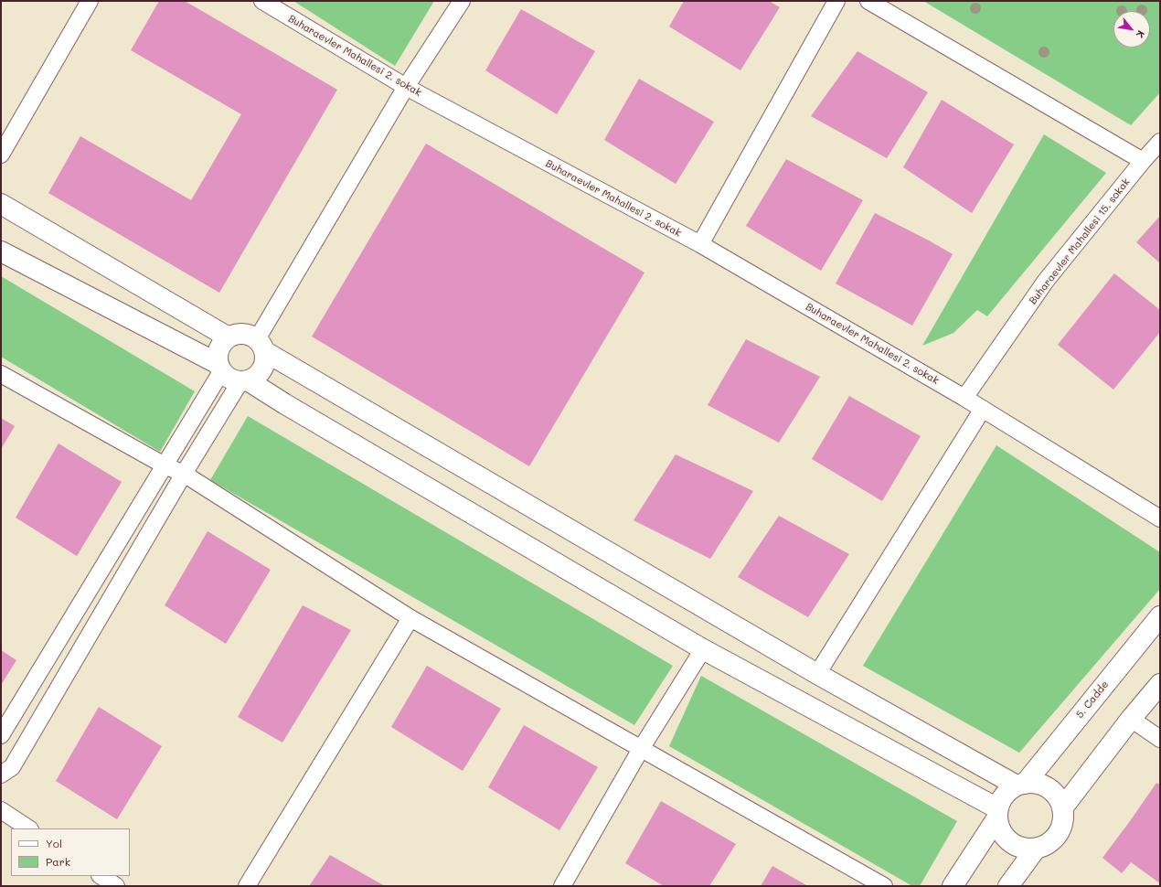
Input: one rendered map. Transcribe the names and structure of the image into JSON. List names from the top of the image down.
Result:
{
  "streets": {
    "street": ["Buharaevler Mahallesi 2. sokak", "Buharaevler Mahallesi 15. sokak", "5. Cadde"]
  },
  "crossings": [
    ["Buharaevler Mahallesi 2. sokak", "Buharaevler Mahallesi 15. sokak"]
  ],
  "legend": ["Yol", "Park"],
  "north": "bottom right"
}
